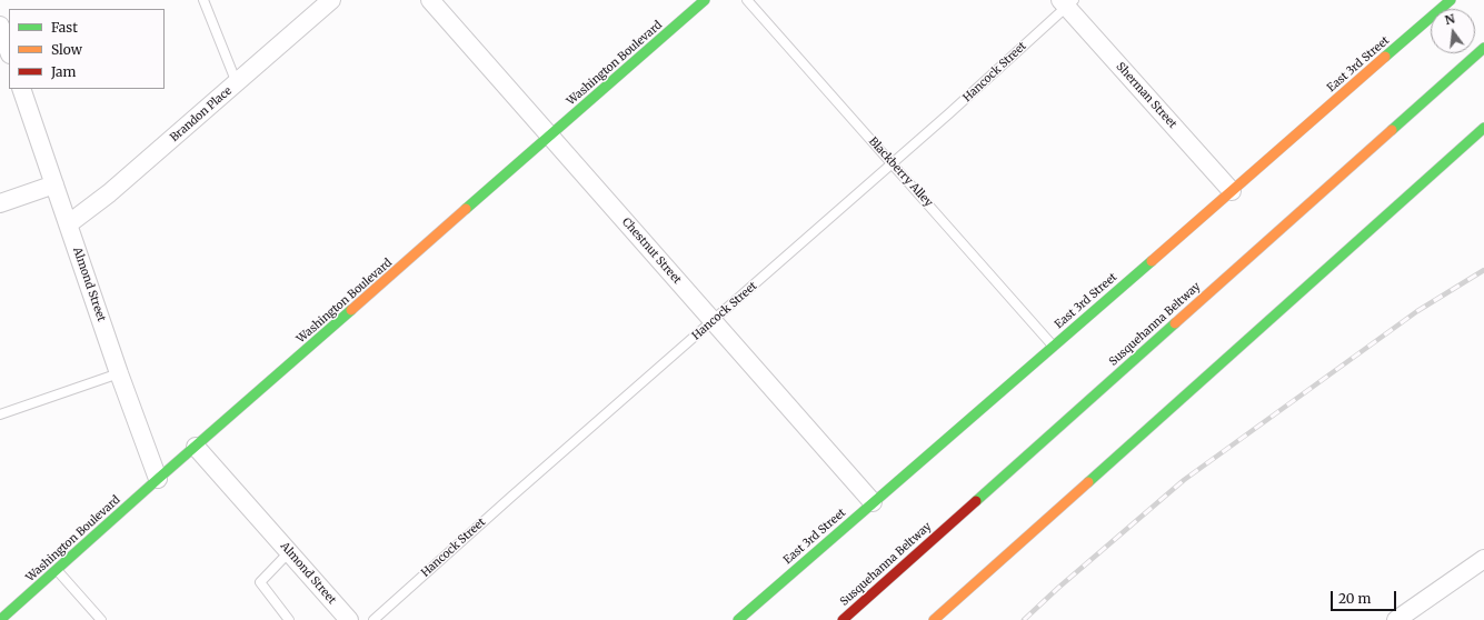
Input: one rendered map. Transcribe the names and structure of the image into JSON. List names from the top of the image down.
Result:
{
  "streets": {
    "main road": ["Washington Boulevard", "East 3rd Street", "Susquehanna Beltway"],
    "street": [
      "Sherman Street",
      "Brandon Place",
      "Chestnut Street",
      "Almond Street"
    ],
    "lane": ["Hancock Street", "Blackberry Alley"]
  },
  "crossings": [
    ["Washington Boulevard", "Chestnut Street"],
    ["Washington Boulevard", "Almond Street"],
    ["East 3rd Street", "Sherman Street"],
    ["East 3rd Street", "Blackberry Alley"],
    ["East 3rd Street", "Chestnut Street"],
    ["Hancock Street", "Sherman Street"],
    ["Hancock Street", "Blackberry Alley"],
    ["Hancock Street", "Chestnut Street"],
    ["Brandon Place", "Almond Street"]
  ],
  "legend": ["Fast", "Slow", "Jam"],
  "scale_bar": "20 m",
  "north": "top"
}
